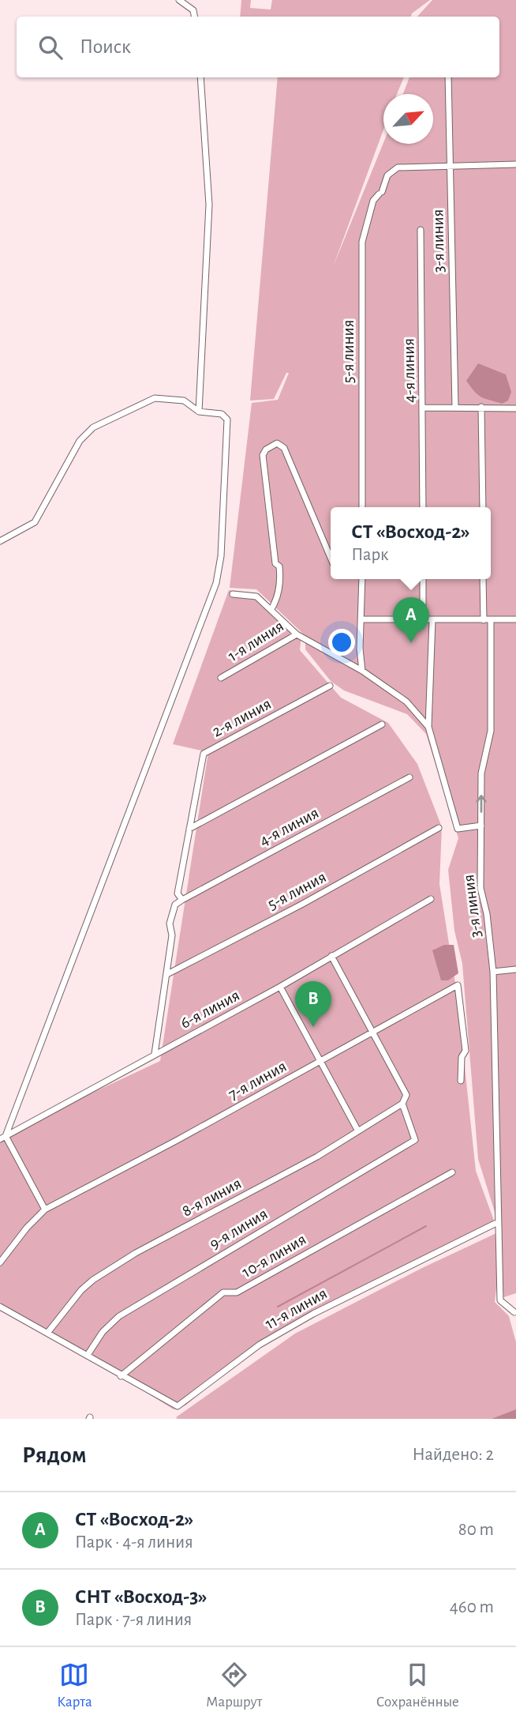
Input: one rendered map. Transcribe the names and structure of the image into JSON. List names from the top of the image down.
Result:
{
  "streets": {
    "street": [
      "3-я линия",
      "5-я линия",
      "4-я линия",
      "1-я линия",
      "2-я линия",
      "6-я линия",
      "7-я линия",
      "8-я линия",
      "9-я линия",
      "10-я линия",
      "11-я линия"
    ]
  },
  "crossings": [
    ["3-я линия", "5-я линия"],
    ["3-я линия", "11-я линия"],
    ["8-я линия", "9-я линия"],
    ["10-я линия", "11-я линия"]
  ],
  "north": "top right",
  "page": {
    "search": "Поиск",
    "popup": ["СТ «Восход-2»", "Парк"],
    "pins": ["A", "B"],
    "heading": ["Рядом", "Найдено: 2"],
    "list": [
      {
        "mark": "A",
        "name": "СТ «Восход-2»",
        "note": "Парк · 4-я линия",
        "value": "80 m"
      },
      {
        "mark": "B",
        "name": "СНТ «Восход-3»",
        "note": "Парк · 7-я линия",
        "value": "460 m"
      }
    ],
    "nav": ["Карта", "Маршрут", "Сохранённые"]
  }
}
